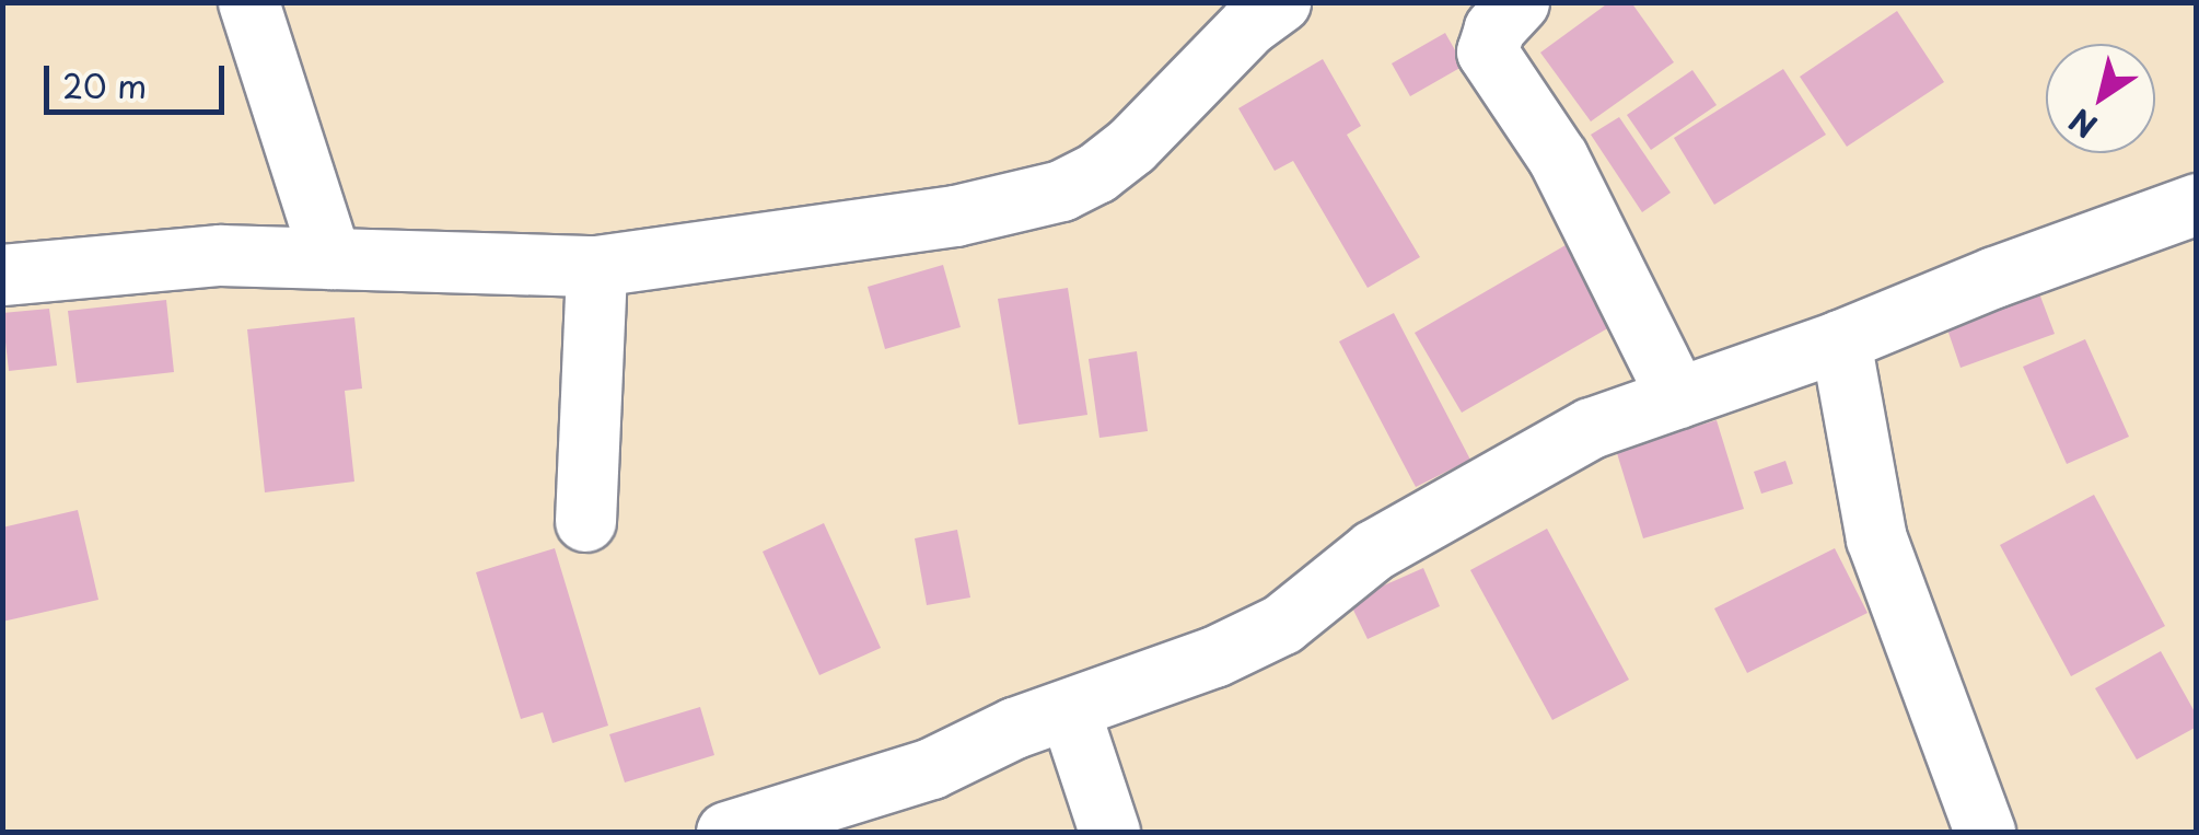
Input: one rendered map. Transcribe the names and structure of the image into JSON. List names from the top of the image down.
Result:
{
  "scale_bar": "20 m",
  "north": "bottom left"
}
